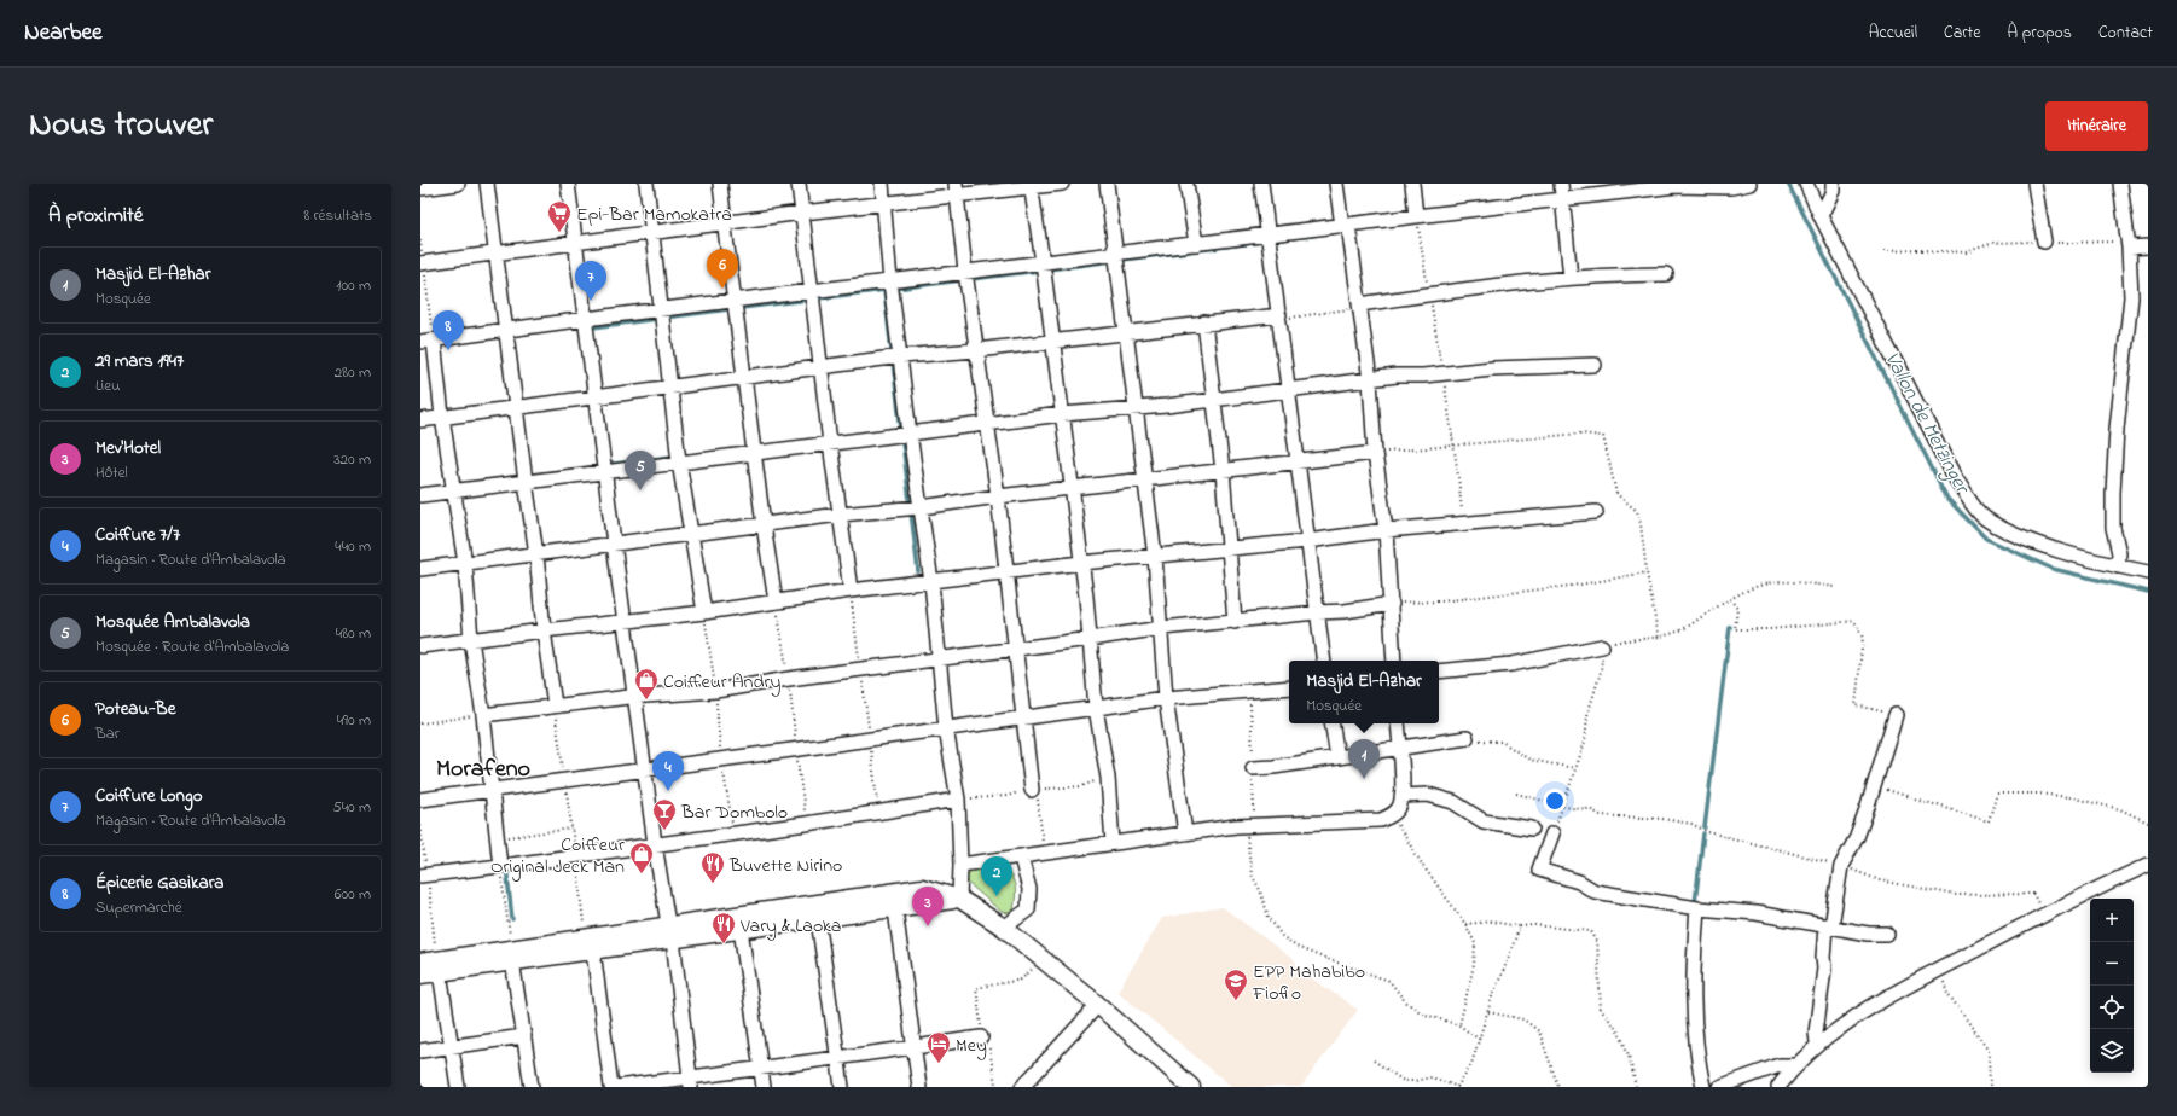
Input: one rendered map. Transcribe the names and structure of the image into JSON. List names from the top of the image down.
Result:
{
  "districts": ["Morafeno"],
  "water": ["Vallon de Metzinger"],
  "places": {
    "supermarket": ["Epi-Bar Mamokatra"],
    "shop": ["Coiffeur Andry", "Coiffeur Original Jeck Man"],
    "bar": ["Bar Dombolo"],
    "restaurant": ["Buvette Nirino", "Vary & Laoka"],
    "school or university": ["EPP Mahabibo Fiofio"],
    "hotel": ["Mey"]
  },
  "page": {
    "header": "Nearbee",
    "nav": [
      "Accueil",
      "Carte",
      "À propos",
      "Contact"
    ],
    "title": "Nous trouver",
    "buttons": "Itinéraire",
    "heading": ["À proximité", "8 résultats"],
    "list": [
      {
        "mark": "1",
        "name": "Masjid El-Azhar",
        "note": "Mosquée",
        "value": "100 m"
      },
      {
        "mark": "2",
        "name": "29 mars 1947",
        "note": "Lieu",
        "value": "280 m"
      },
      {
        "mark": "3",
        "name": "Mev'Hotel",
        "note": "Hôtel",
        "value": "320 m"
      },
      {
        "mark": "4",
        "name": "Coiffure 7/7",
        "note": "Magasin · Route d'Ambalavola",
        "value": "440 m"
      },
      {
        "mark": "5",
        "name": "Mosquée Ambalavola",
        "note": "Mosquée · Route d'Ambalavola",
        "value": "480 m"
      },
      {
        "mark": "6",
        "name": "Poteau-Be",
        "note": "Bar",
        "value": "490 m"
      },
      {
        "mark": "7",
        "name": "Coiffure Longo",
        "note": "Magasin · Route d'Ambalavola",
        "value": "540 m"
      },
      {
        "mark": "8",
        "name": "Épicerie Gasikara",
        "note": "Supermarché",
        "value": "600 m"
      }
    ],
    "pins": [
      "6",
      "7",
      "8",
      "5",
      "1",
      "4",
      "2",
      "3"
    ],
    "popup": ["Masjid El-Azhar", "Mosquée"],
    "map_buttons": ["+", "−"]
  }
}
